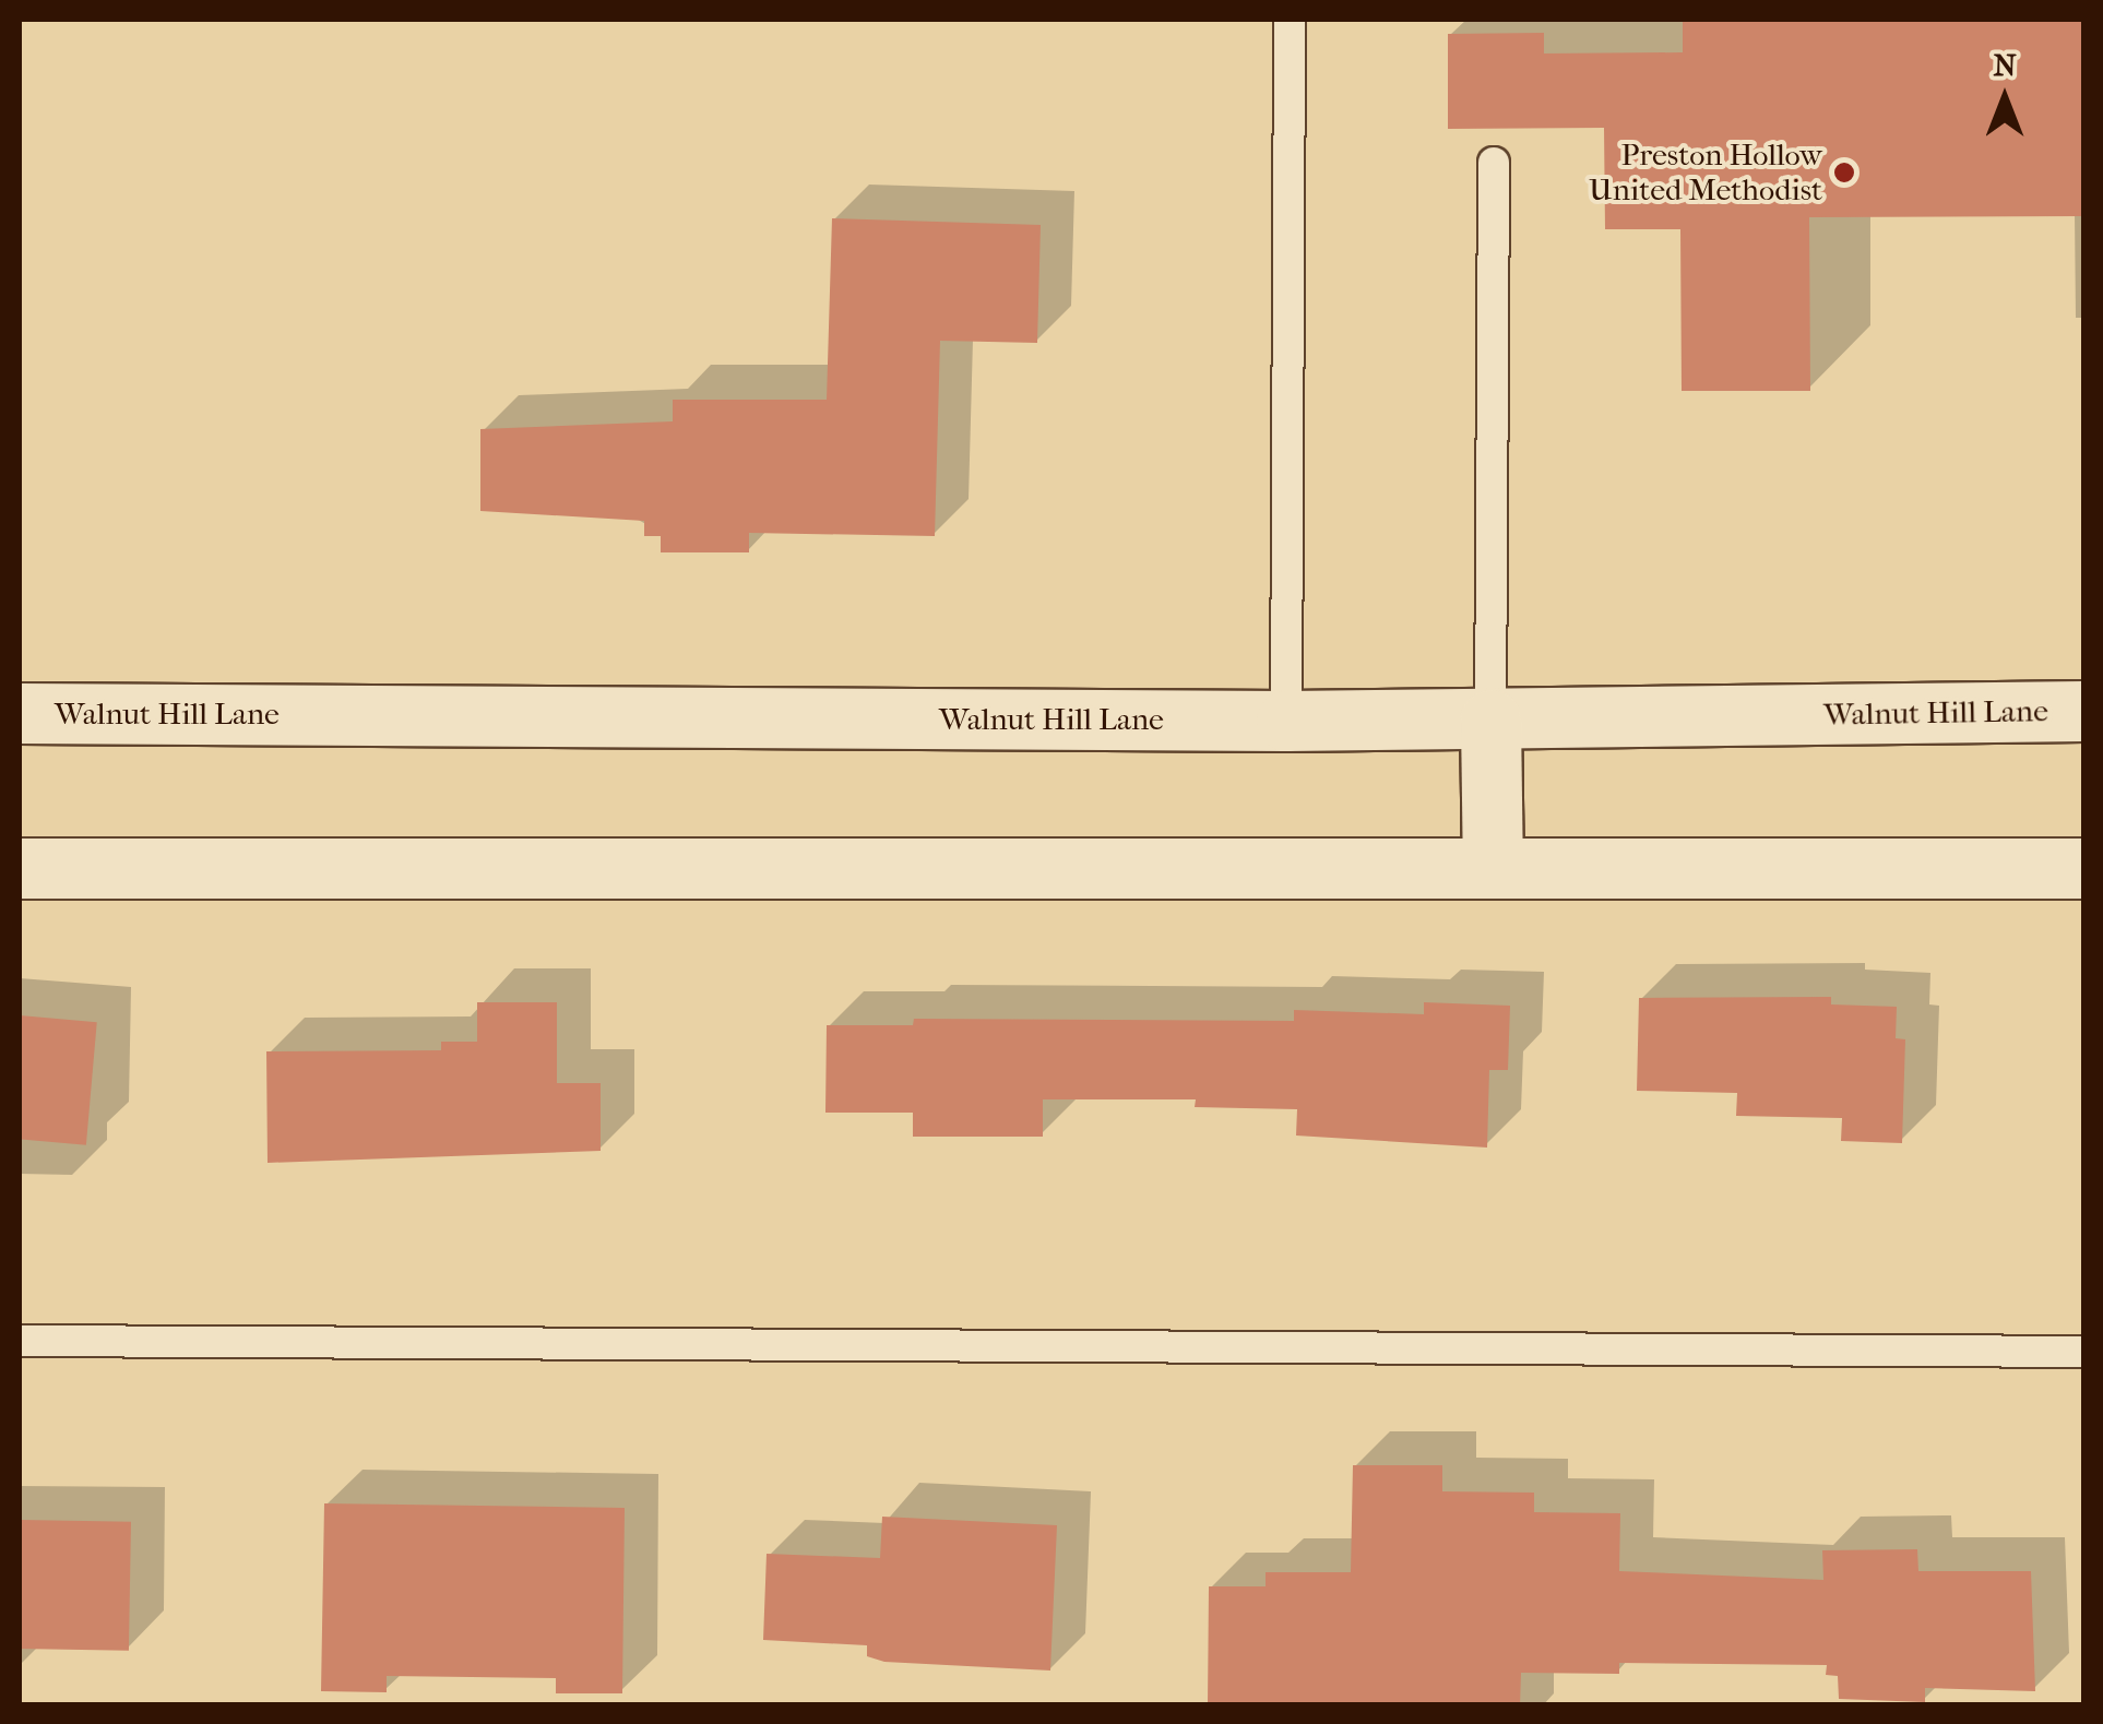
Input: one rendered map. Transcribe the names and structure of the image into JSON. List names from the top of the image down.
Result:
{
  "streets": {
    "main road": ["Walnut Hill Lane"]
  },
  "places": ["Preston Hollow United Methodist"],
  "north": "top"
}
